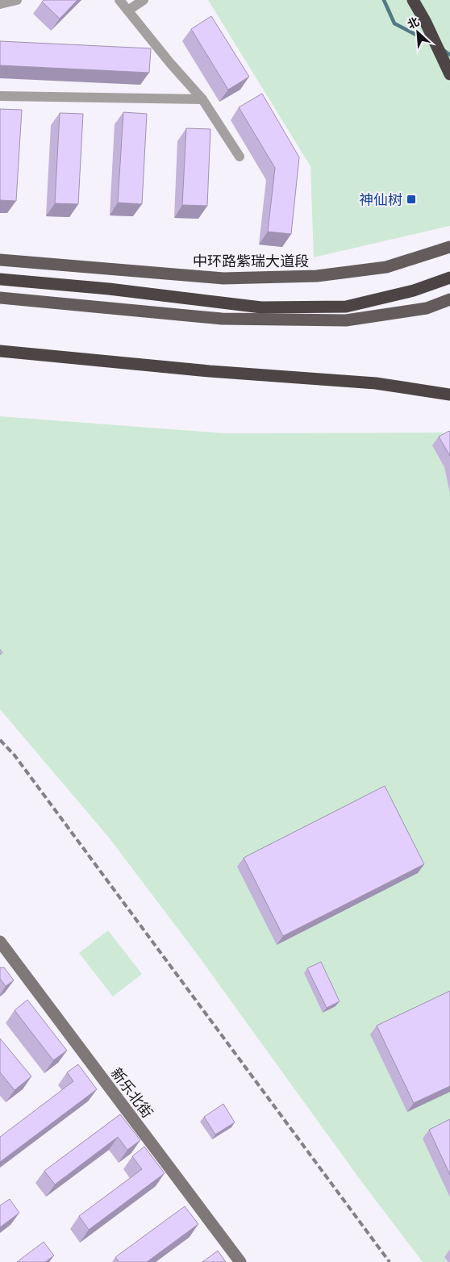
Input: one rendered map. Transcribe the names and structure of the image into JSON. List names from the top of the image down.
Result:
{
  "streets": {
    "main road": ["中环路紫瑞大道段"],
    "street": ["新乐北街"]
  },
  "places": {
    "transit": ["神仙树"]
  },
  "north": "top left"
}
